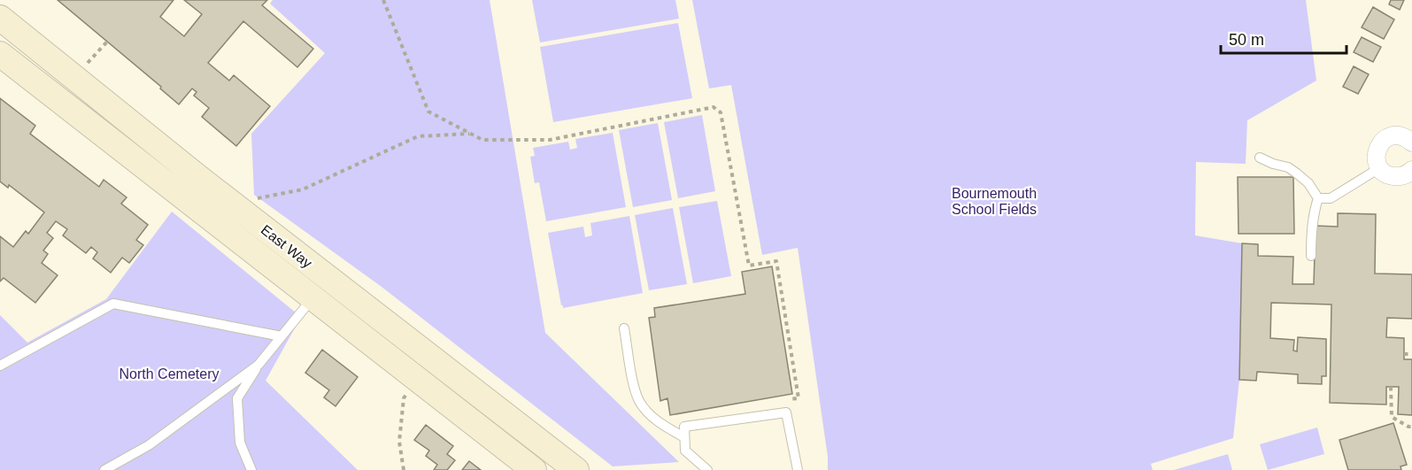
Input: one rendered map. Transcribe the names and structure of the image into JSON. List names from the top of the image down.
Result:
{
  "streets": {
    "street": ["East Way"]
  },
  "parks": ["Bournemouth School Fields", "North Cemetery"],
  "scale_bar": "50 m"
}
